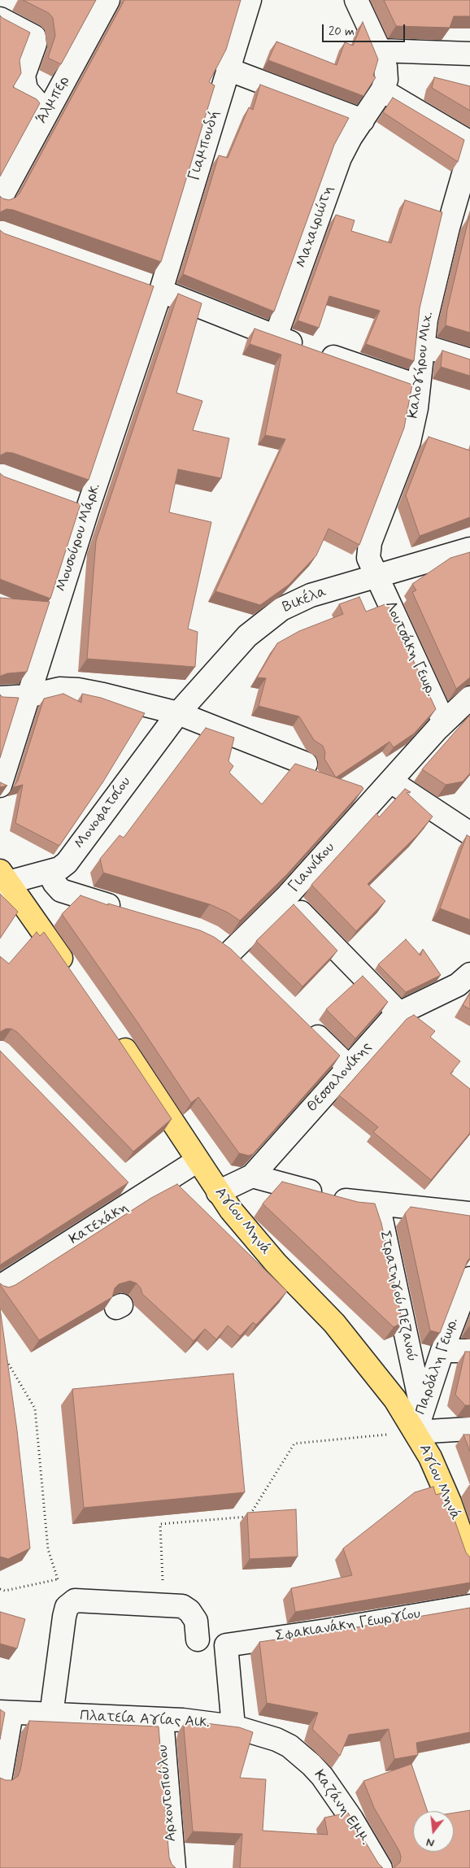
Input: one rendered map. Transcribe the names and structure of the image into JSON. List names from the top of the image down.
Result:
{
  "streets": {
    "main road": ["Αγίου Μηνά"],
    "street": [
      "Άλμπερ",
      "Γιαμπουδή",
      "Μαχαιριώτη",
      "Καλογήρου Μιχ.",
      "Μουσούρου Μάρκ.",
      "Βικέλα",
      "Λουτσάκη Γεωρ.",
      "Μονοφατσίου",
      "Γιαννίκου",
      "Θεσσαλονίκης",
      "Κατεχάκη",
      "Στρατηγού Πεζανού",
      "Παρδάλη Γεωρ.",
      "Σφακιανάκη Γεωργίου",
      "Πλατεία Αγίας Αικ.",
      "Αρχοντοπούλου",
      "Καζάνη Εμμ."
    ]
  },
  "crossings": [
    ["Γιαμπουδή", "Μουσούρου Μάρκ."],
    ["Καλογήρου Μιχ.", "Βικέλα"],
    ["Καλογήρου Μιχ.", "Λουτσάκη Γεωρ."],
    ["Βικέλα", "Λουτσάκη Γεωρ."],
    ["Βικέλα", "Μονοφατσίου"],
    ["Λουτσάκη Γεωρ.", "Γιαννίκου"],
    ["Θεσσαλονίκης", "Αγίου Μηνά"],
    ["Αγίου Μηνά", "Κατεχάκη"],
    ["Αγίου Μηνά", "Παρδάλη Γεωρ."],
    ["Στρατηγού Πεζανού", "Παρδάλη Γεωρ."],
    ["Σφακιανάκη Γεωργίου", "Πλατεία Αγίας Αικ."],
    ["Πλατεία Αγίας Αικ.", "Αρχοντοπούλου"],
    ["Πλατεία Αγίας Αικ.", "Καζάνη Εμμ."]
  ],
  "scale_bar": "20 m",
  "north": "bottom"
}
